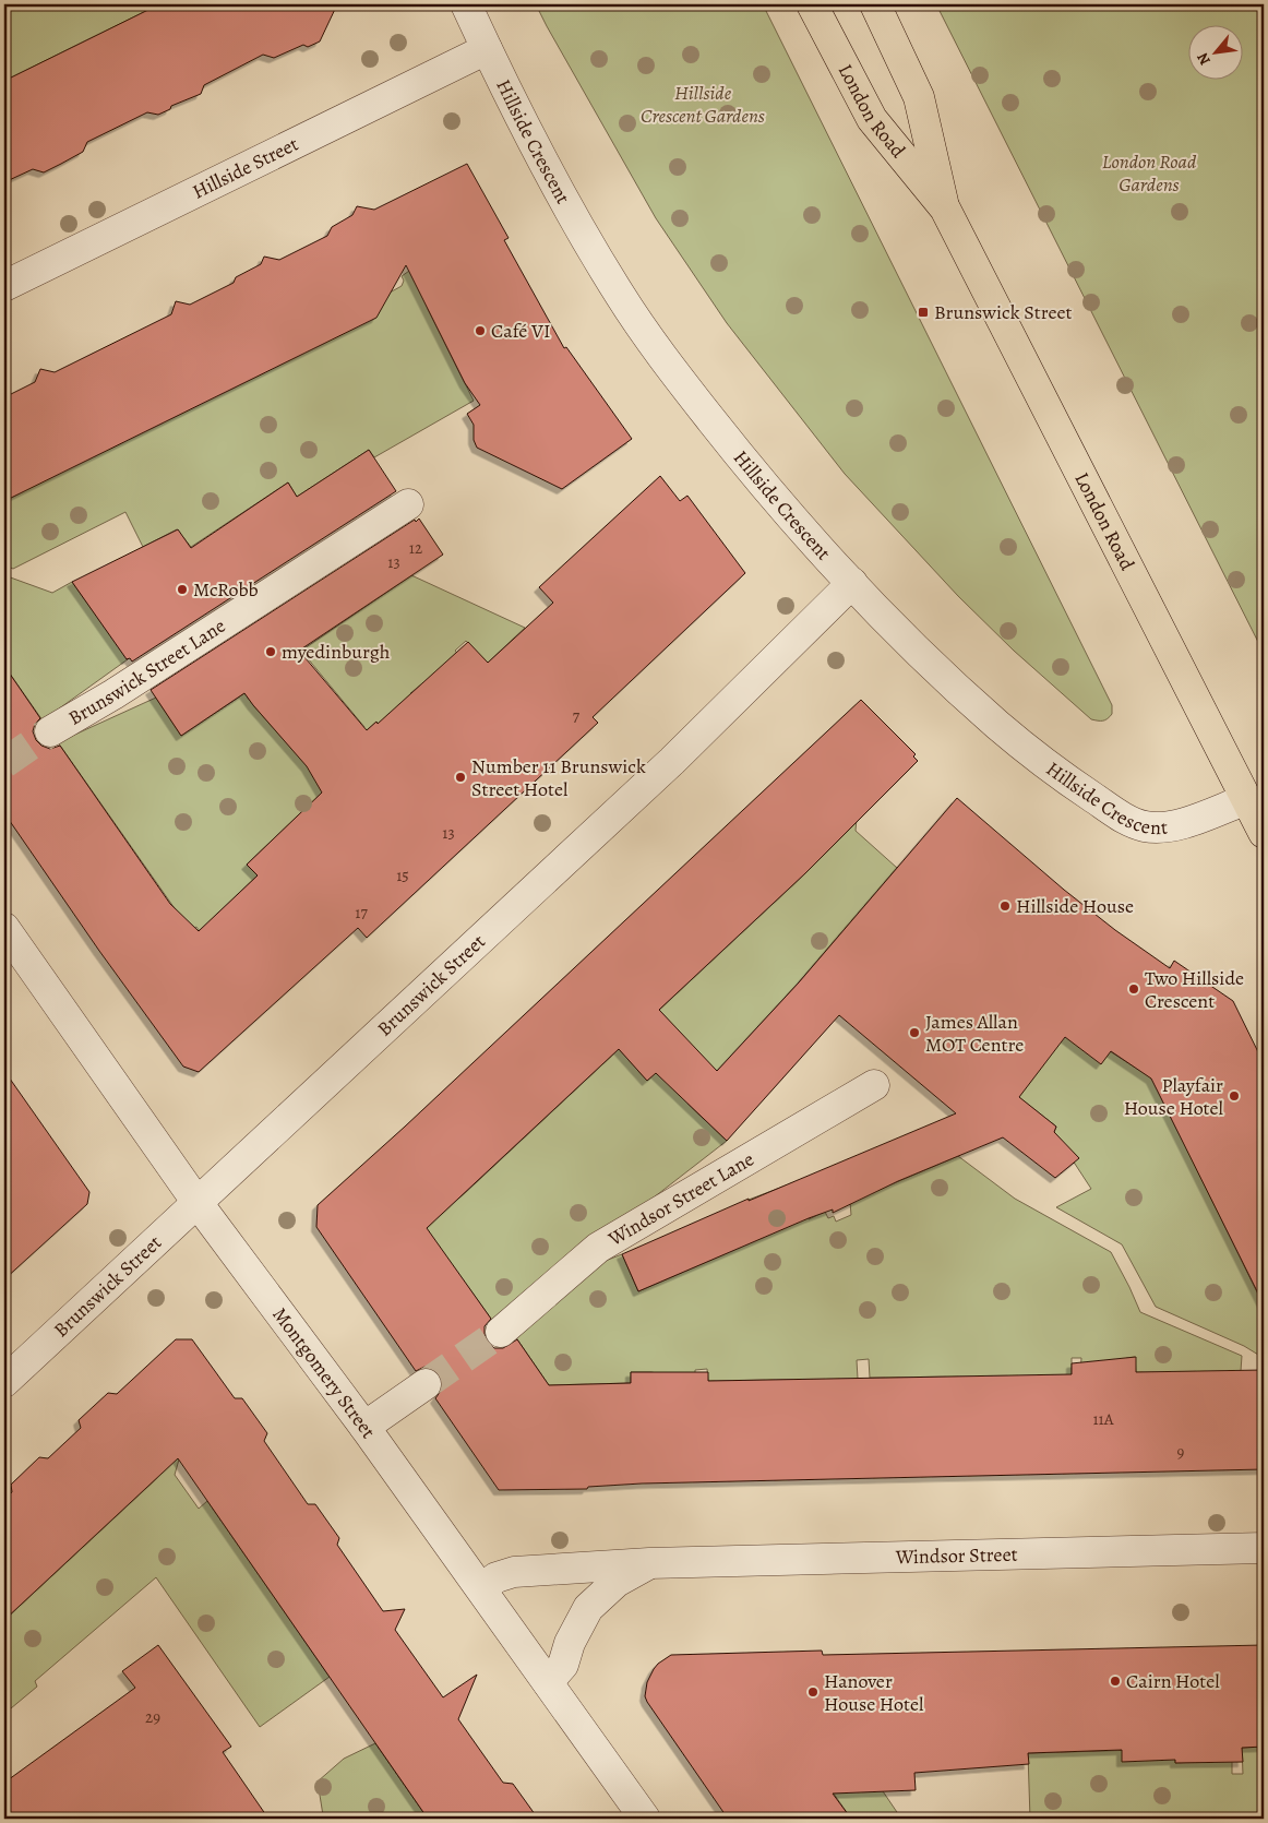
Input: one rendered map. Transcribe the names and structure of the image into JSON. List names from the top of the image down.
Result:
{
  "streets": {
    "main road": ["London Road"],
    "street": [
      "Hillside Crescent",
      "Hillside Street",
      "Brunswick Street Lane",
      "Brunswick Street",
      "Windsor Street Lane",
      "Montgomery Street",
      "Windsor Street"
    ]
  },
  "crossings": [
    ["London Road", "Hillside Crescent"],
    ["Hillside Crescent", "Hillside Street"],
    ["Hillside Crescent", "Brunswick Street"],
    ["Brunswick Street", "Montgomery Street"],
    ["Montgomery Street", "Windsor Street"]
  ],
  "parks": ["Hillside Crescent Gardens", "London Road Gardens"],
  "places": {
    "transit": ["Brunswick Street"],
    "other": [
      "Café VI",
      "McRobb",
      "myedinburgh",
      "Number 11 Brunswick Street Hotel",
      "Hillside House",
      "Two Hillside Crescent",
      "James Allan MOT Centre",
      "Playfair House Hotel",
      "Cairn Hotel",
      "Hanover House Hotel"
    ]
  },
  "house_numbers": [
    "12",
    "13",
    "7",
    "13",
    "15",
    "17",
    "11A",
    "9",
    "29"
  ],
  "north": "bottom left"
}
